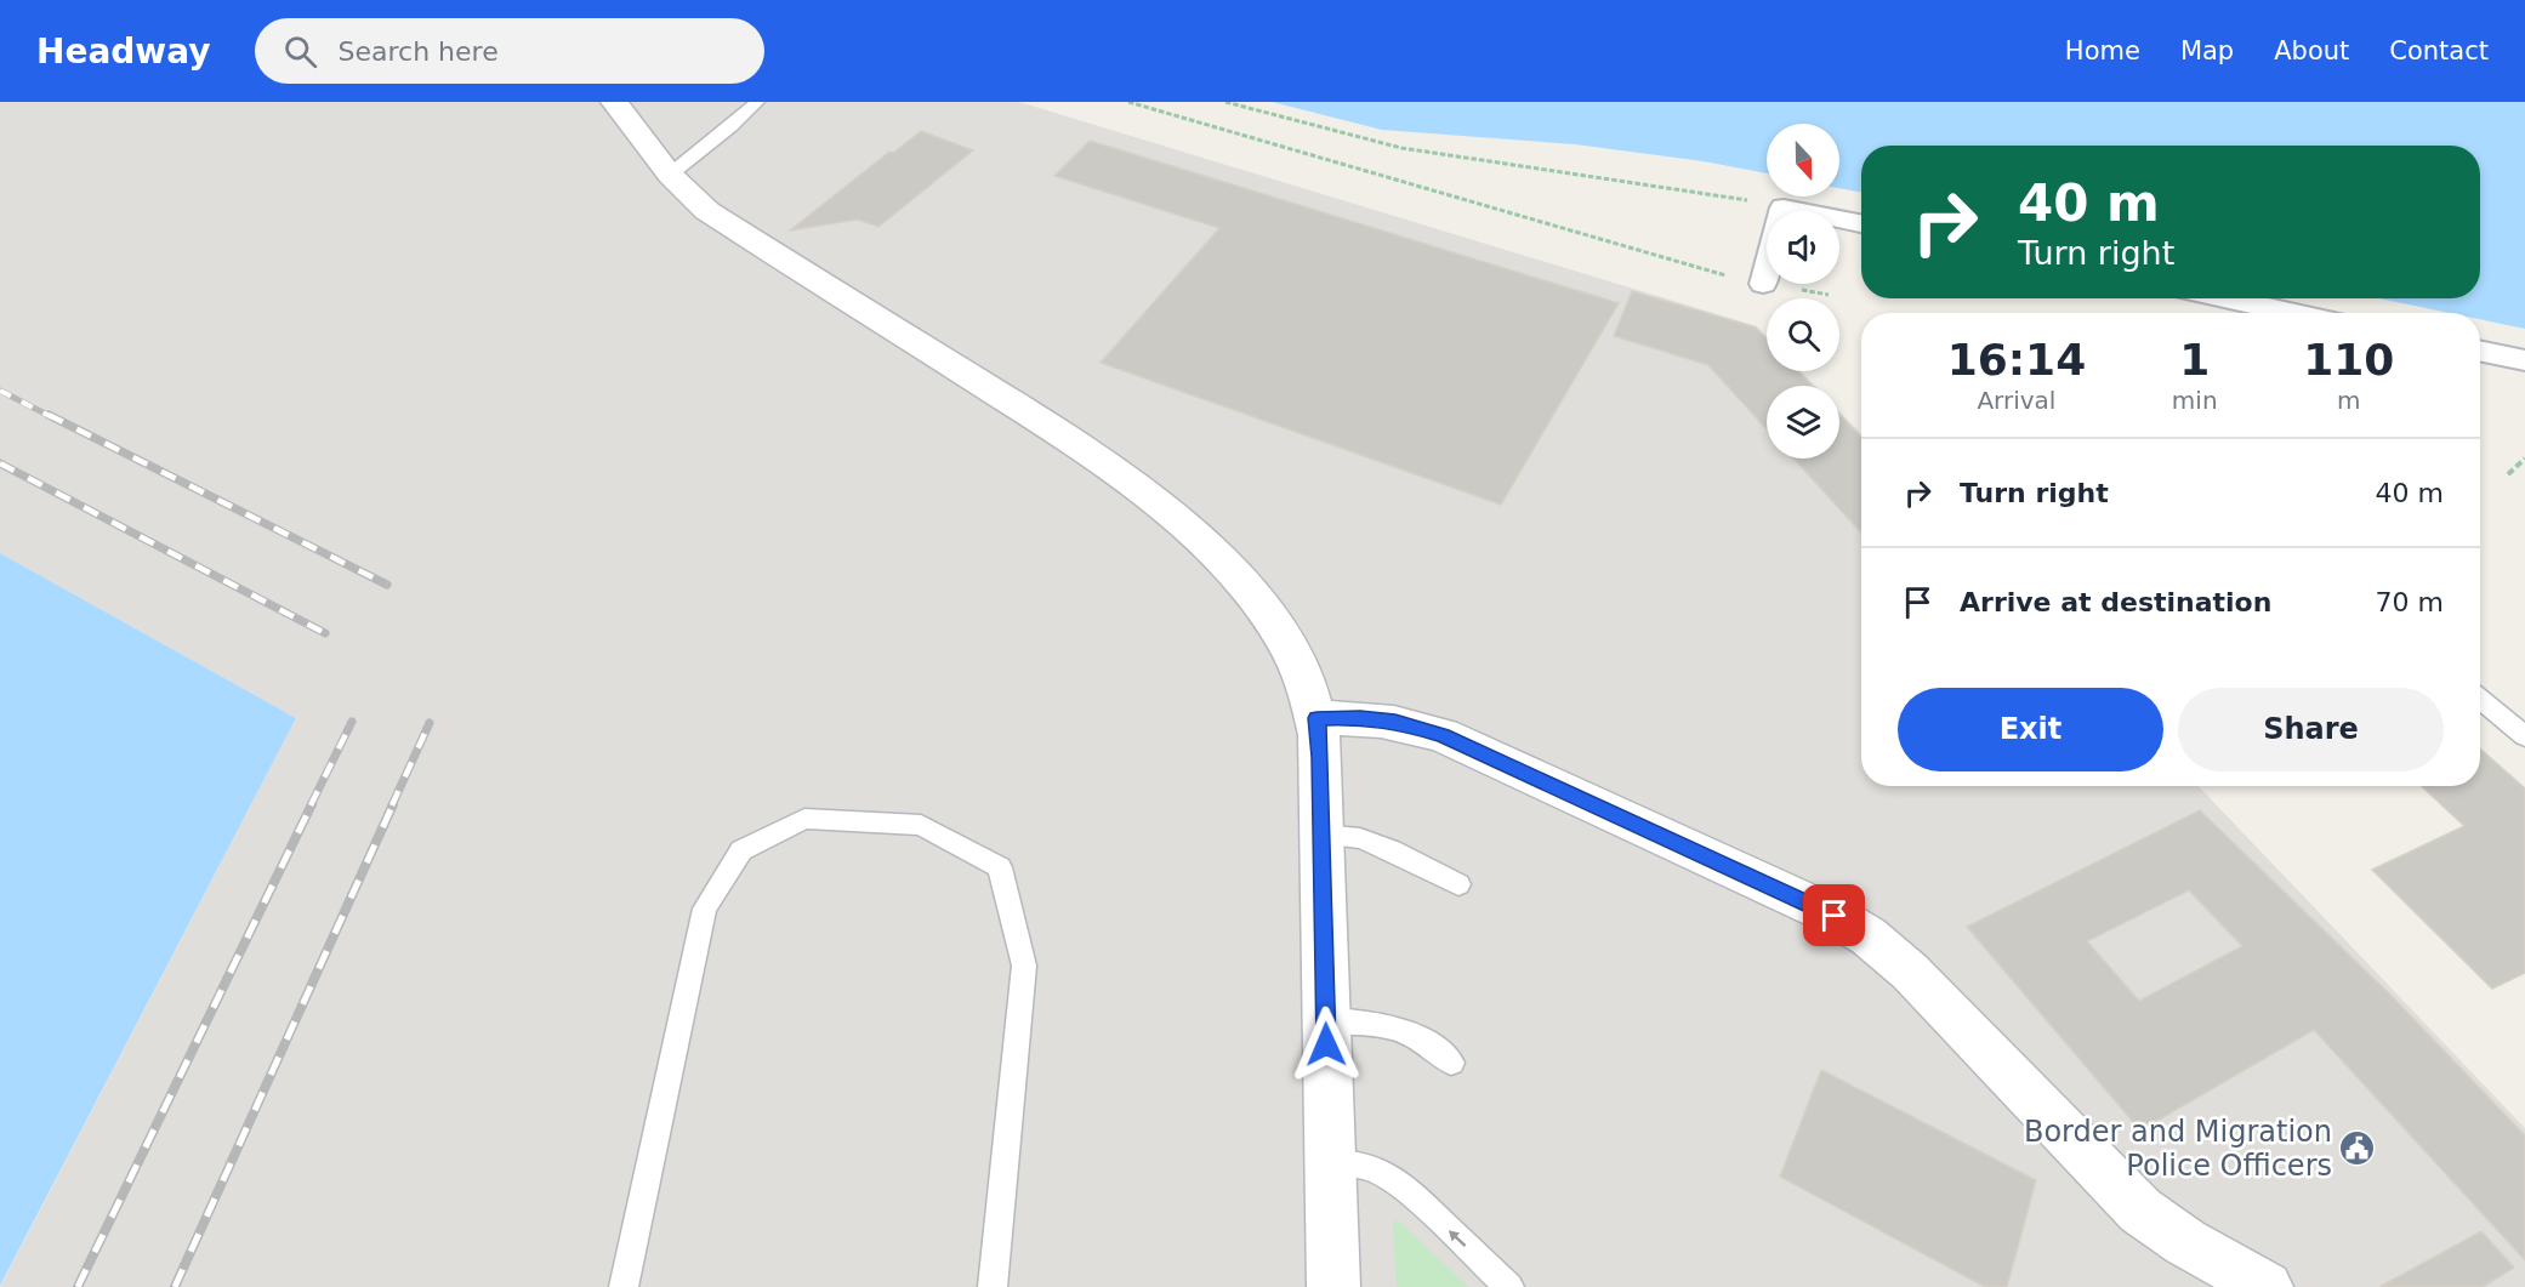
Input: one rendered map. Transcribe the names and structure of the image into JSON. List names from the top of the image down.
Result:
{
  "places": {
    "public building": ["Border and Migration Police Officers"]
  },
  "north": "bottom",
  "page": {
    "header": "Headway",
    "search": "Search here",
    "nav": [
      "Home",
      "Map",
      "About",
      "Contact"
    ],
    "turn": ["40 m", "Turn right"],
    "eta": [
      "16:14",
      "Arrival",
      "1",
      "min",
      "110",
      "m"
    ],
    "list": [
      {
        "name": "Turn right",
        "value": "40 m"
      },
      {
        "name": "Arrive at destination",
        "value": "70 m"
      }
    ],
    "buttons": ["Exit", "Share"]
  }
}
